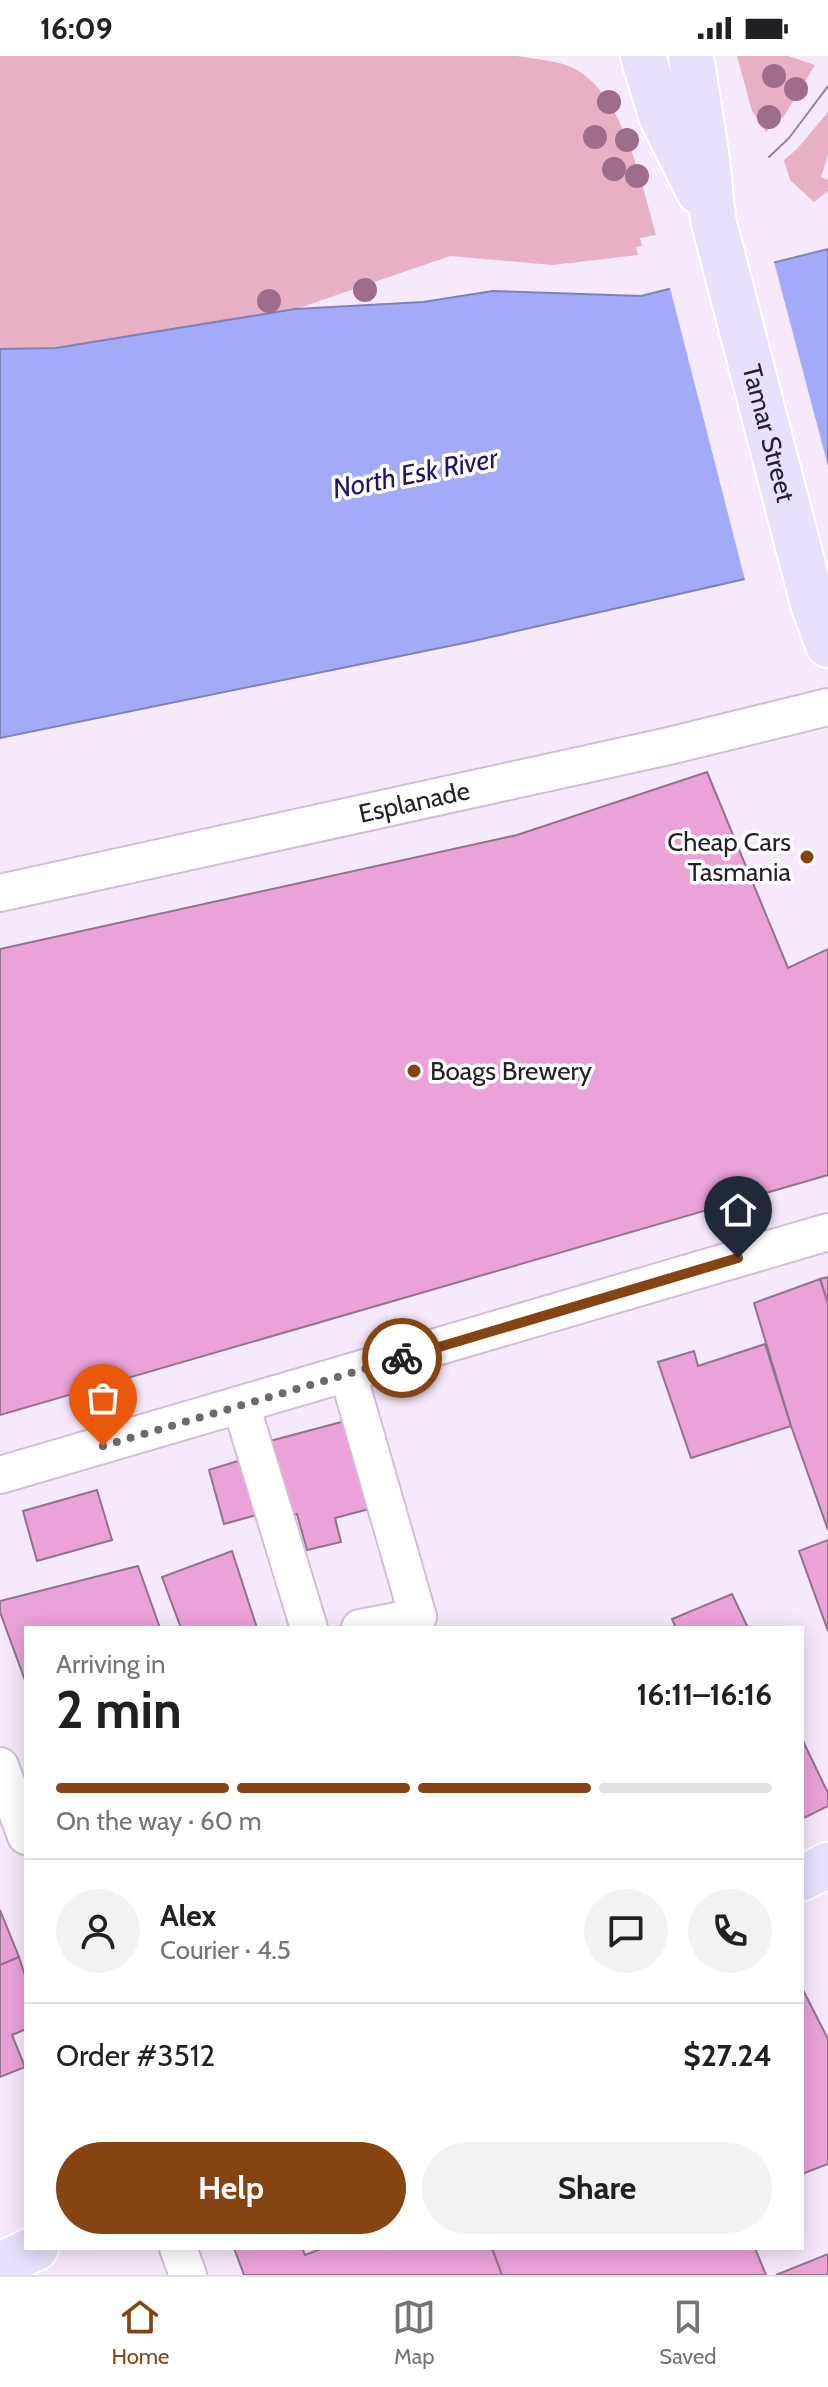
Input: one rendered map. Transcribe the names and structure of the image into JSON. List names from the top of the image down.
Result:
{
  "streets": {
    "main road": ["Tamar Street"],
    "street": ["Esplanade"]
  },
  "water": ["North Esk River"],
  "places": ["Cheap Cars Tasmania", "Boags Brewery"],
  "page": {
    "status": "16:09",
    "heading": ["2 min", "Arriving in", "16:11–16:16"],
    "panel": [
      "Alex",
      "Courier · 4.5",
      "Order #3512",
      "$27.24"
    ],
    "bar": "On the way · 60 m",
    "buttons": ["Help", "Share"],
    "tabs": ["Home", "Map", "Saved"]
  }
}
